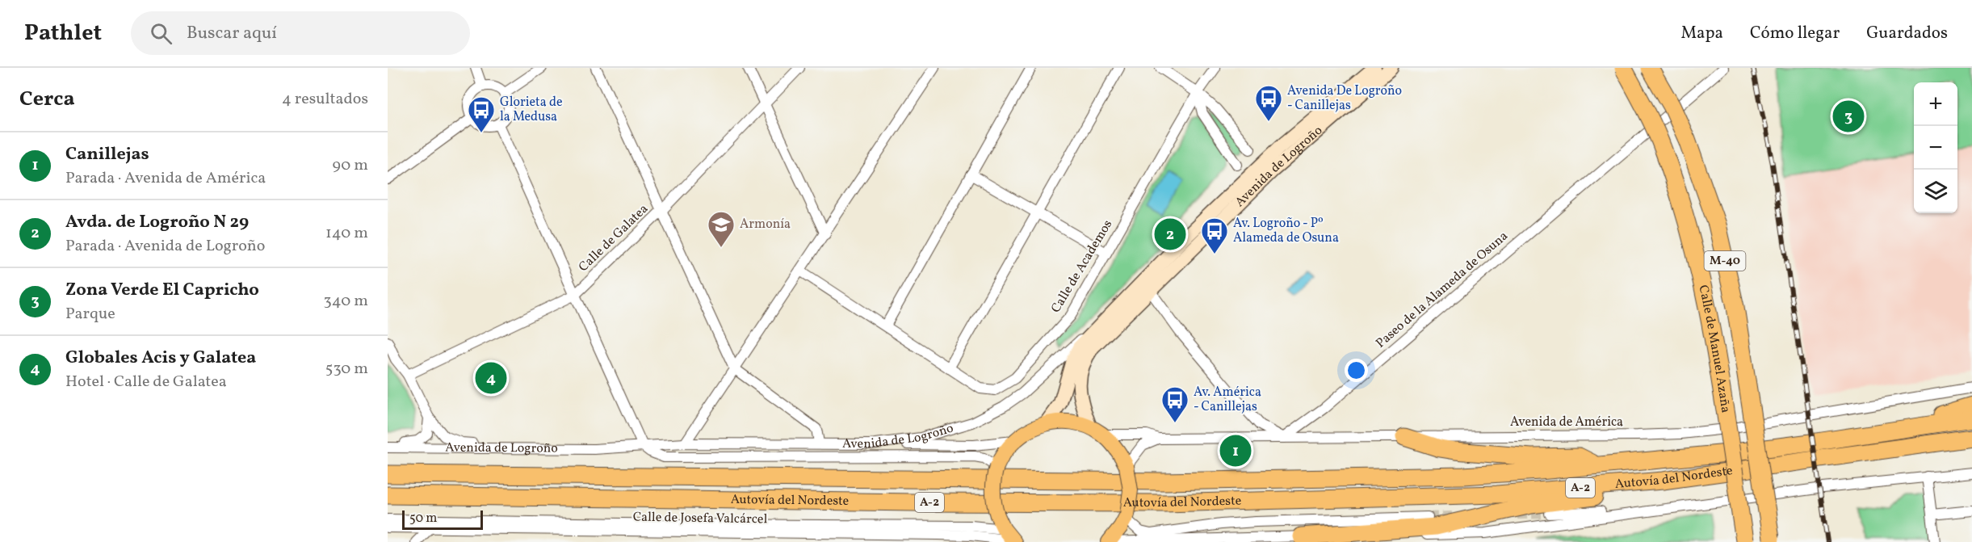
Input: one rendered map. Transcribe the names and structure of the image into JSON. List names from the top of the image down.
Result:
{
  "streets": {
    "highway": [
      "M-40",
      "Calle de Manuel Azaña",
      "Autovía del Nordeste",
      "A-2"
    ],
    "main road": ["Avenida de Logroño"],
    "street": [
      "Calle de Galatea",
      "Calle de Academos",
      "Paseo de la Alameda de Osuna",
      "Avenida de América",
      "Calle de Josefa Valcárcel"
    ]
  },
  "crossings": [
    ["Avenida de Logroño", "Avenida de América"],
    ["Paseo de la Alameda de Osuna", "Avenida de América"]
  ],
  "places": {
    "bus stop": [
      "Avenida De Logroño - Canillejas",
      "Glorieta de la Medusa",
      "Av. Logroño - Pº Alameda de Osuna",
      "Av. América - Canillejas"
    ],
    "school or university": ["Armonía"]
  },
  "scale_bar": "50 m",
  "page": {
    "header": "Pathlet",
    "search": "Buscar aquí",
    "nav": ["Mapa", "Cómo llegar", "Guardados"],
    "heading": ["Cerca", "4 resultados"],
    "map_buttons": ["+", "−"],
    "pins": [
      "3",
      "2",
      "4",
      "1"
    ],
    "list": [
      {
        "mark": "1",
        "name": "Canillejas",
        "note": "Parada · Avenida de América",
        "value": "90 m"
      },
      {
        "mark": "2",
        "name": "Avda. de Logroño N 29",
        "note": "Parada · Avenida de Logroño",
        "value": "140 m"
      },
      {
        "mark": "3",
        "name": "Zona Verde El Capricho",
        "note": "Parque",
        "value": "340 m"
      },
      {
        "mark": "4",
        "name": "Globales Acis y Galatea",
        "note": "Hotel · Calle de Galatea",
        "value": "530 m"
      }
    ],
    "scale": "50 m"
  }
}
